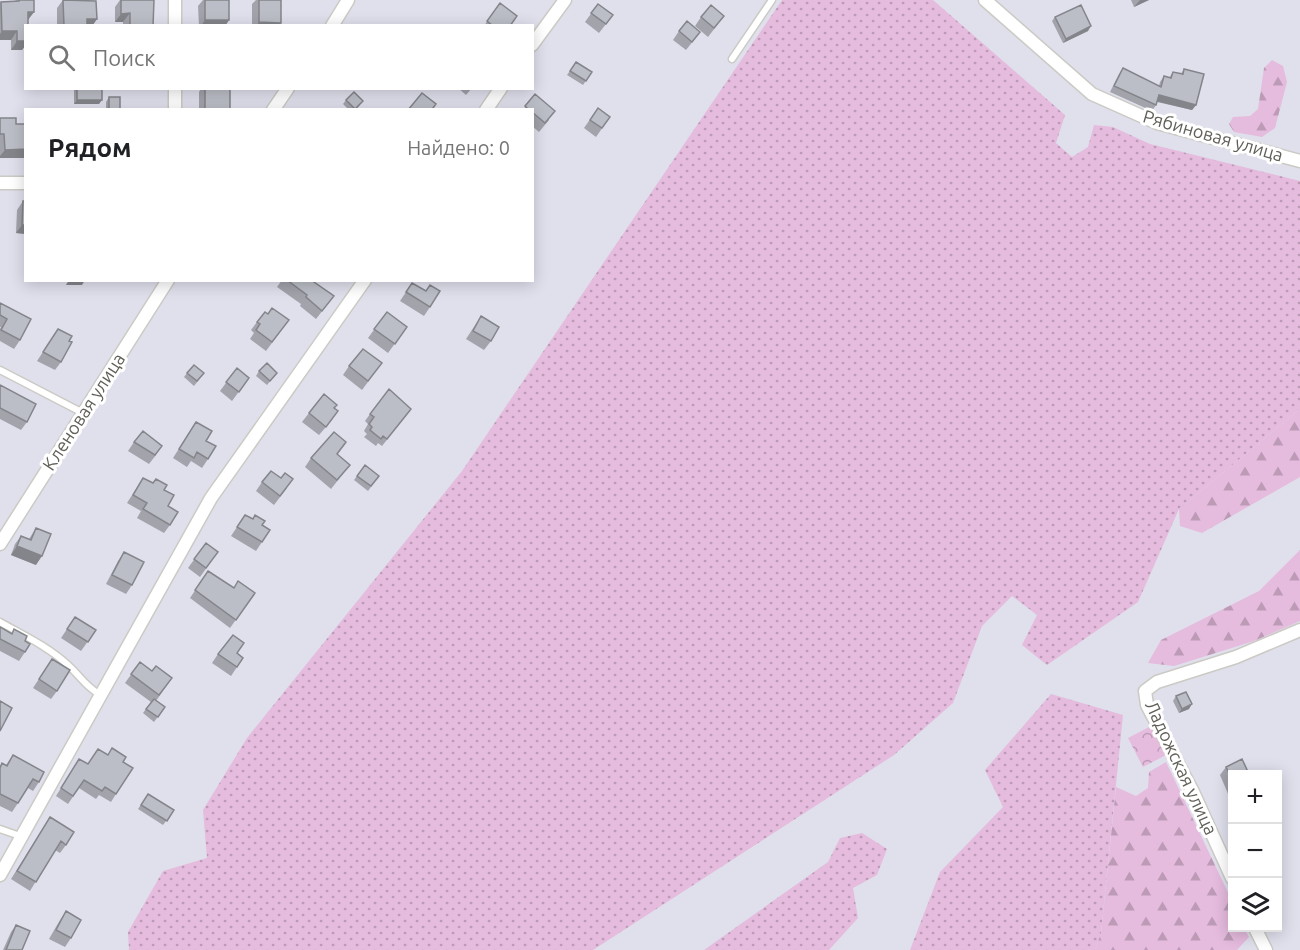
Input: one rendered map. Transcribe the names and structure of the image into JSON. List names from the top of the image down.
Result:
{
  "streets": {
    "street": ["Рябиновая улица", "Кленовая улица", "Ладожская улица"]
  },
  "page": {
    "search": "Поиск",
    "heading": ["Рядом", "Найдено: 0"],
    "map_buttons": ["+", "−"]
  }
}
